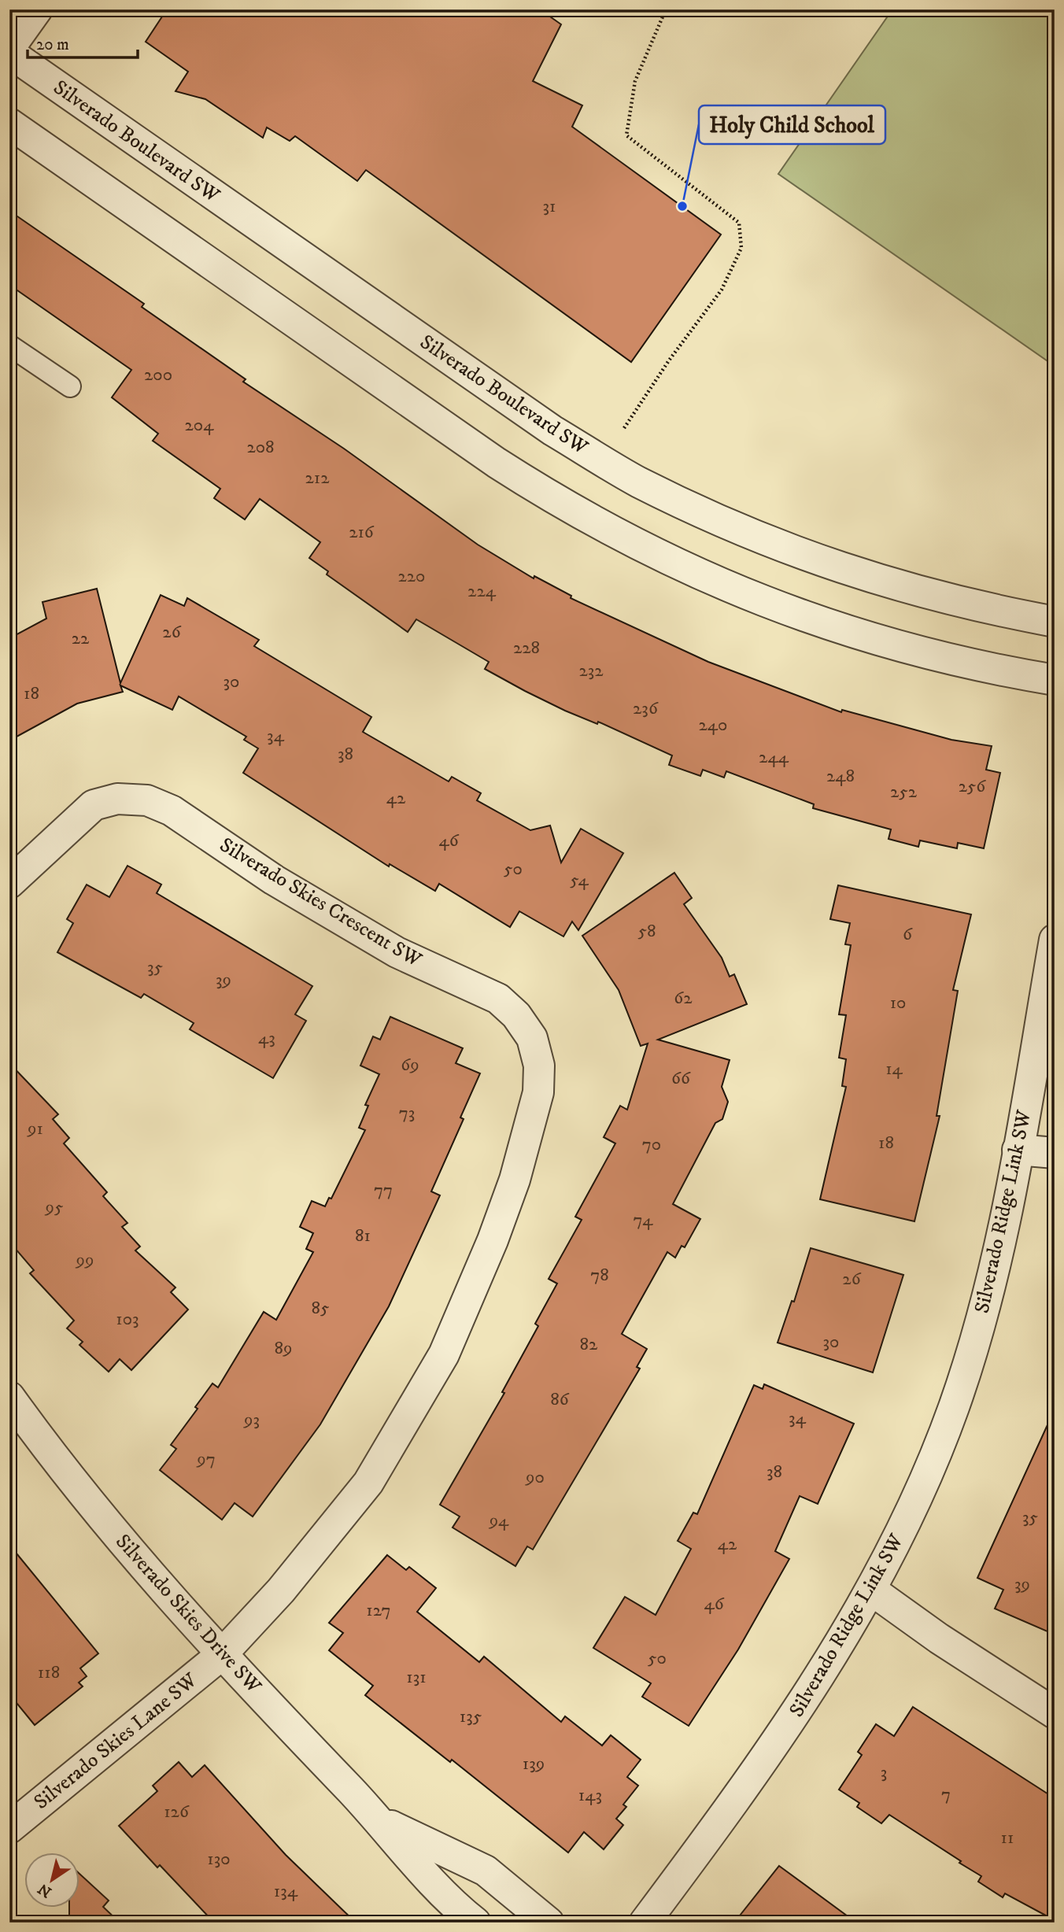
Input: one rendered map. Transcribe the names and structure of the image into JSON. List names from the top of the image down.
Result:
{
  "streets": {
    "street": [
      "Silverado Boulevard SW",
      "Silverado Skies Crescent SW",
      "Silverado Ridge Link SW",
      "Silverado Skies Drive SW",
      "Silverado Skies Lane SW"
    ]
  },
  "crossings": [
    ["Silverado Skies Crescent SW", "Silverado Skies Drive SW"],
    ["Silverado Skies Crescent SW", "Silverado Skies Lane SW"],
    ["Silverado Skies Drive SW", "Silverado Skies Lane SW"]
  ],
  "places": ["Holy Child School"],
  "house_numbers": [
    "31",
    "200",
    "204",
    "208",
    "212",
    "216",
    "220",
    "224",
    "26",
    "22",
    "228",
    "232",
    "30",
    "18",
    "236",
    "240",
    "34",
    "38",
    "244",
    "248",
    "256",
    "252",
    "42",
    "46",
    "50",
    "54",
    "58",
    "6",
    "35",
    "39",
    "62",
    "10",
    "43",
    "69",
    "14",
    "66",
    "73",
    "91",
    "18",
    "70",
    "77",
    "95",
    "74",
    "81",
    "99",
    "78",
    "26",
    "85",
    "103",
    "30",
    "82",
    "89",
    "86",
    "34",
    "93",
    "97",
    "38",
    "90",
    "35",
    "94",
    "42",
    "39",
    "46",
    "127",
    "50",
    "118",
    "131",
    "135",
    "139",
    "3",
    "7",
    "143",
    "126",
    "11",
    "130",
    "134"
  ],
  "scale_bar": "20 m",
  "north": "bottom left"
}
